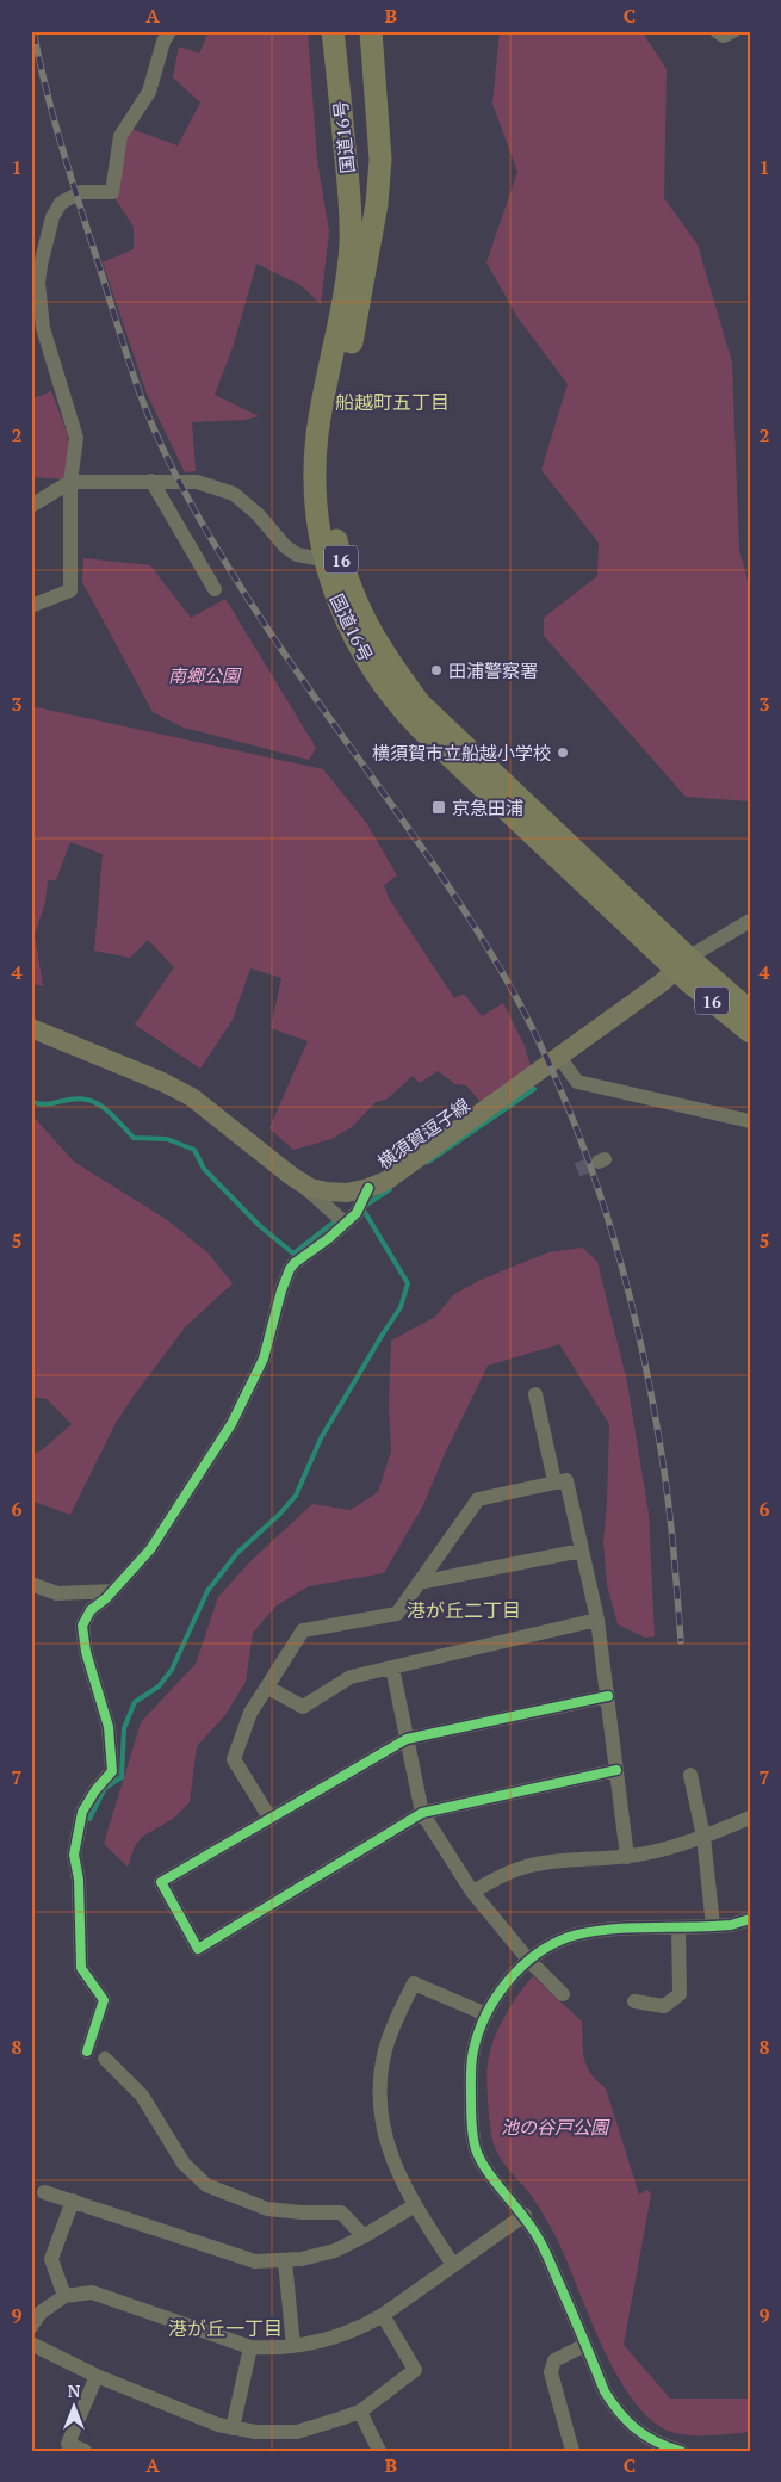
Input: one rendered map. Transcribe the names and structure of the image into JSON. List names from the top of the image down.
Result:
{
  "streets": {
    "highway": ["国道16号", "16"],
    "main road": ["横須賀逗子線"]
  },
  "crossings": [
    ["国道16号", "横須賀逗子線"]
  ],
  "districts": ["船越町五丁目", "港が丘二丁目", "港が丘一丁目"],
  "parks": ["南郷公園", "池の谷戸公園"],
  "places": {
    "other": ["田浦警察署", "横須賀市立船越小学校"],
    "transit": ["京急田浦"]
  },
  "north": "top",
  "grid": {
    "columns": ["A", "B", "C"],
    "rows": [
      "1",
      "2",
      "3",
      "4",
      "5",
      "6",
      "7",
      "8",
      "9"
    ]
  }
}
